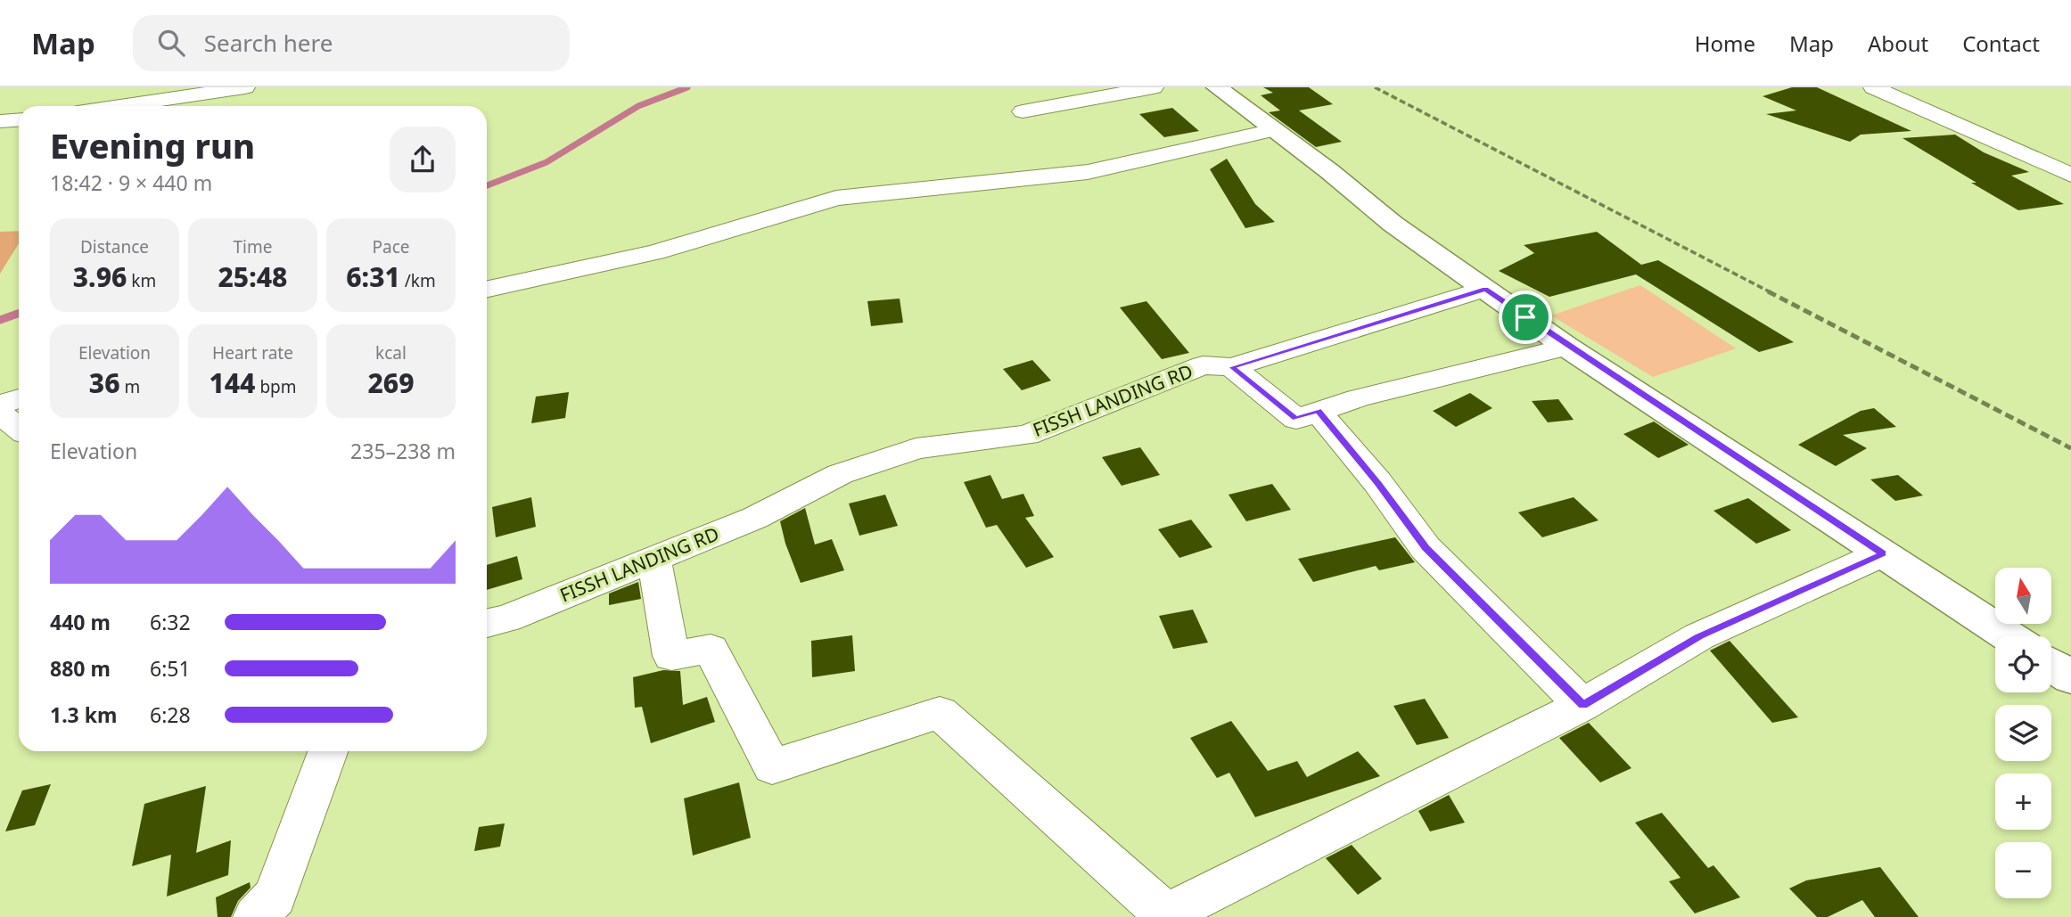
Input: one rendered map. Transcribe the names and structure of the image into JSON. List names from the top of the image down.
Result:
{
  "streets": {
    "street": ["FISSH LANDING RD"]
  },
  "north": "top",
  "page": {
    "header": "Map",
    "search": "Search here",
    "nav": [
      "Home",
      "Map",
      "About",
      "Contact"
    ],
    "heading": ["Evening run", "18:42 · 9 × 440 m"],
    "stats": [
      ["Distance", "3.96 km"],
      ["Time", "25:48"],
      ["Pace", "6:31 /km"],
      ["Elevation", "36 m"],
      ["Heart rate", "144 bpm"],
      ["kcal", "269"]
    ],
    "chart": ["Elevation", "235–238 m"],
    "map_buttons": ["+", "−"],
    "list": [
      {
        "name": "440 m",
        "note": "6:32"
      },
      {
        "name": "880 m",
        "note": "6:51"
      },
      {
        "name": "1.3 km",
        "note": "6:28"
      }
    ]
  }
}
